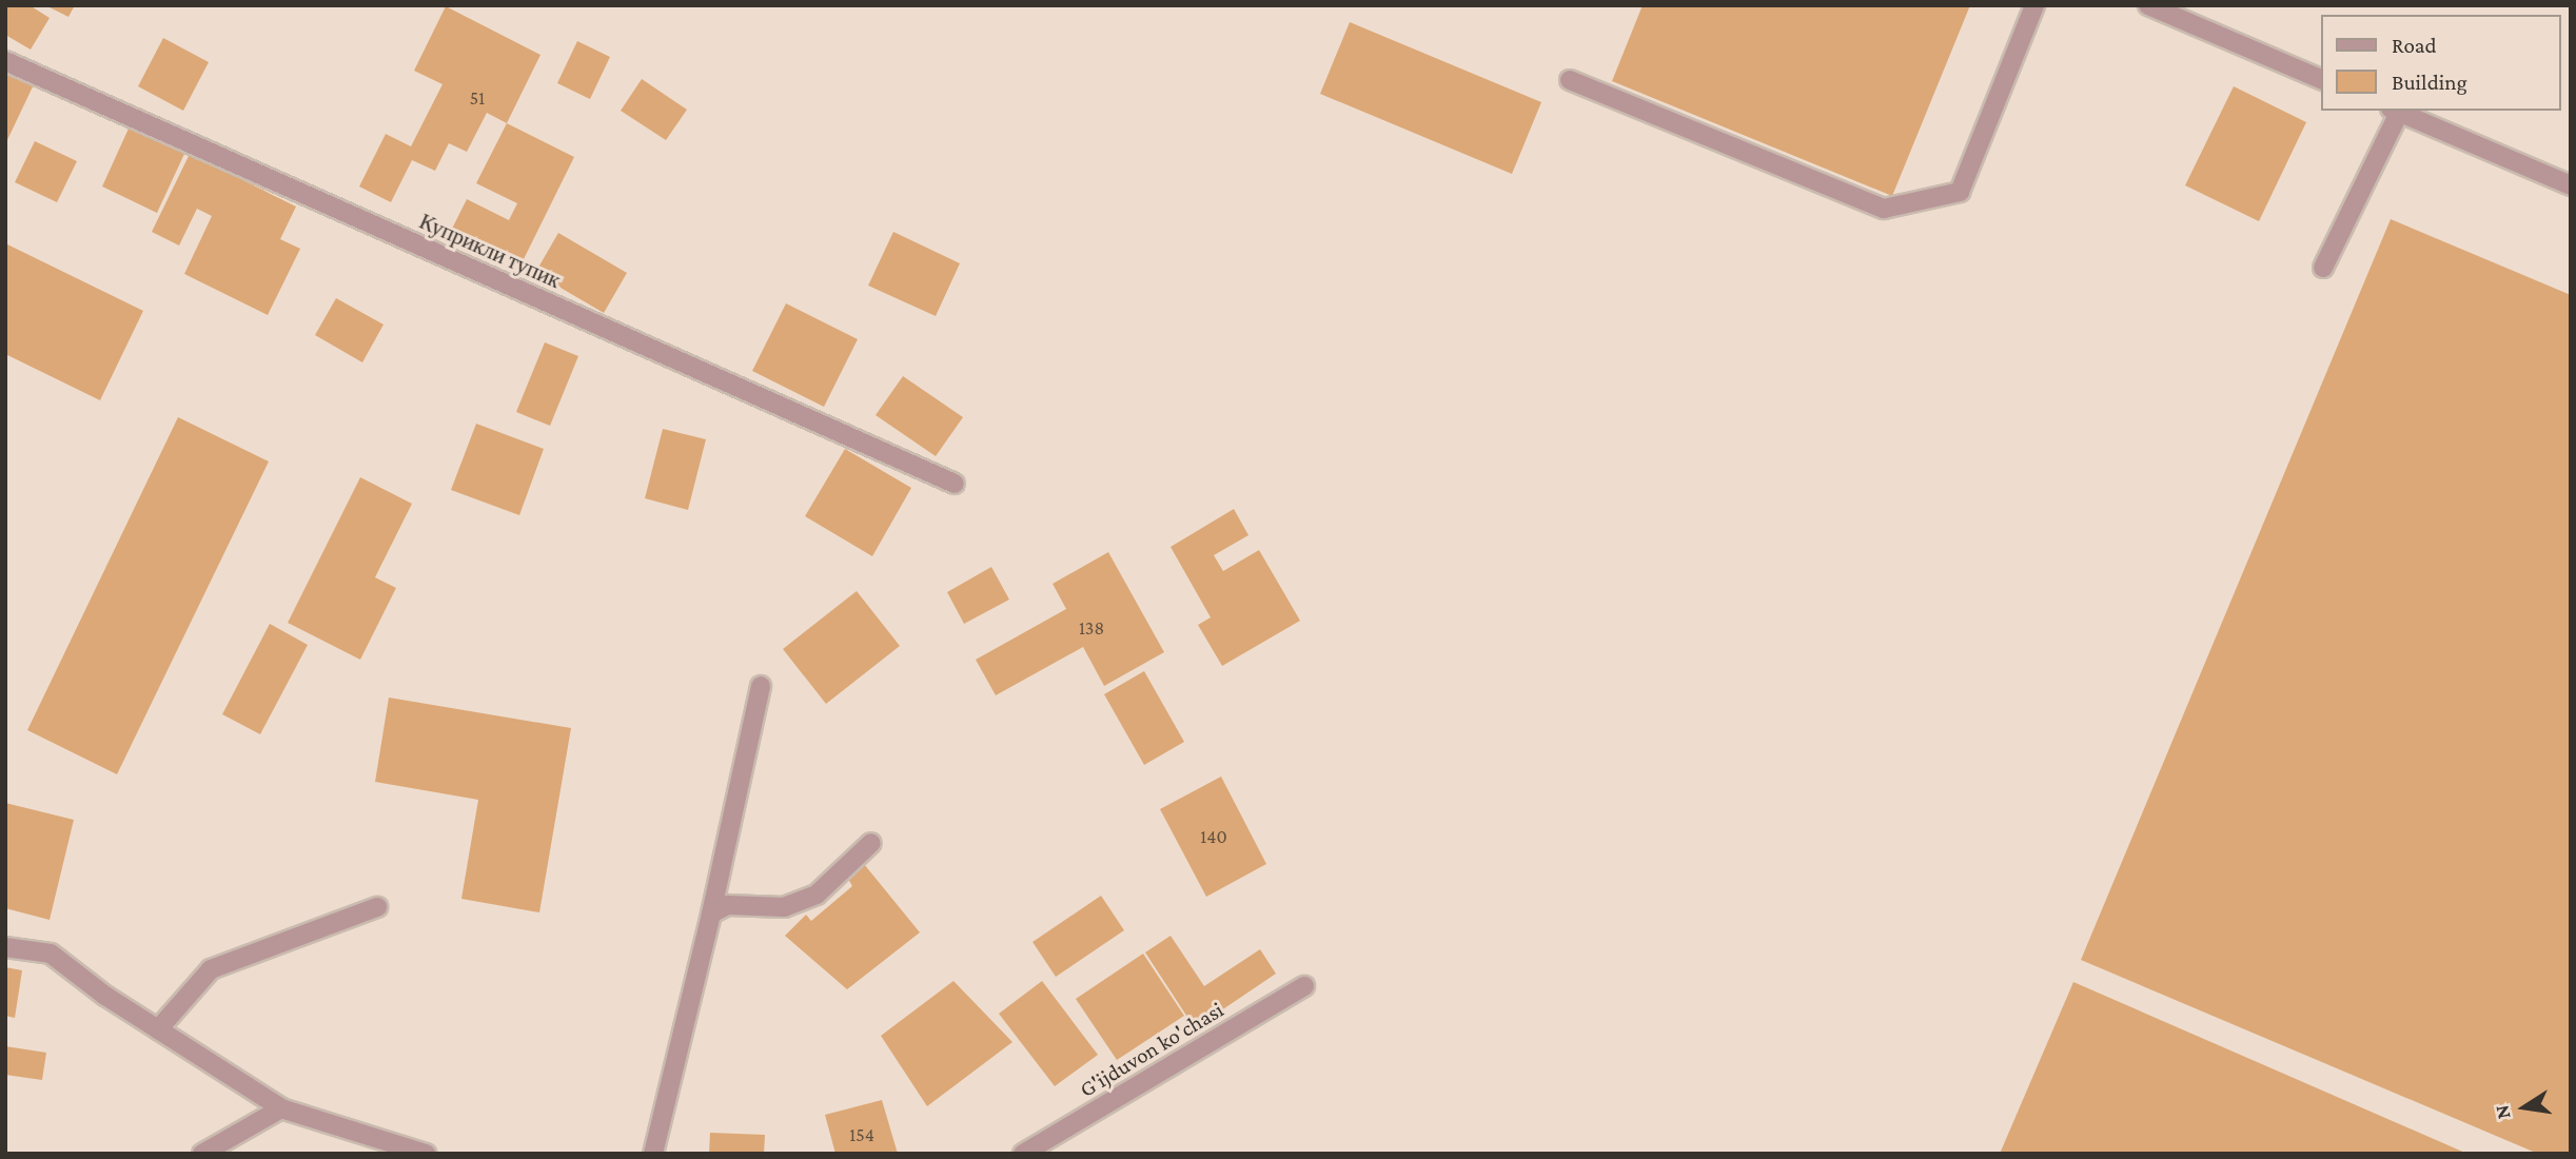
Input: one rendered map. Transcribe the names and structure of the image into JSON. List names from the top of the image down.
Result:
{
  "streets": {
    "lane": ["Куприкли тупик", "G'ijduvon ko'chasi"]
  },
  "house_numbers": [
    "51",
    "138",
    "140",
    "154"
  ],
  "legend": ["Road", "Building"],
  "north": "left"
}
